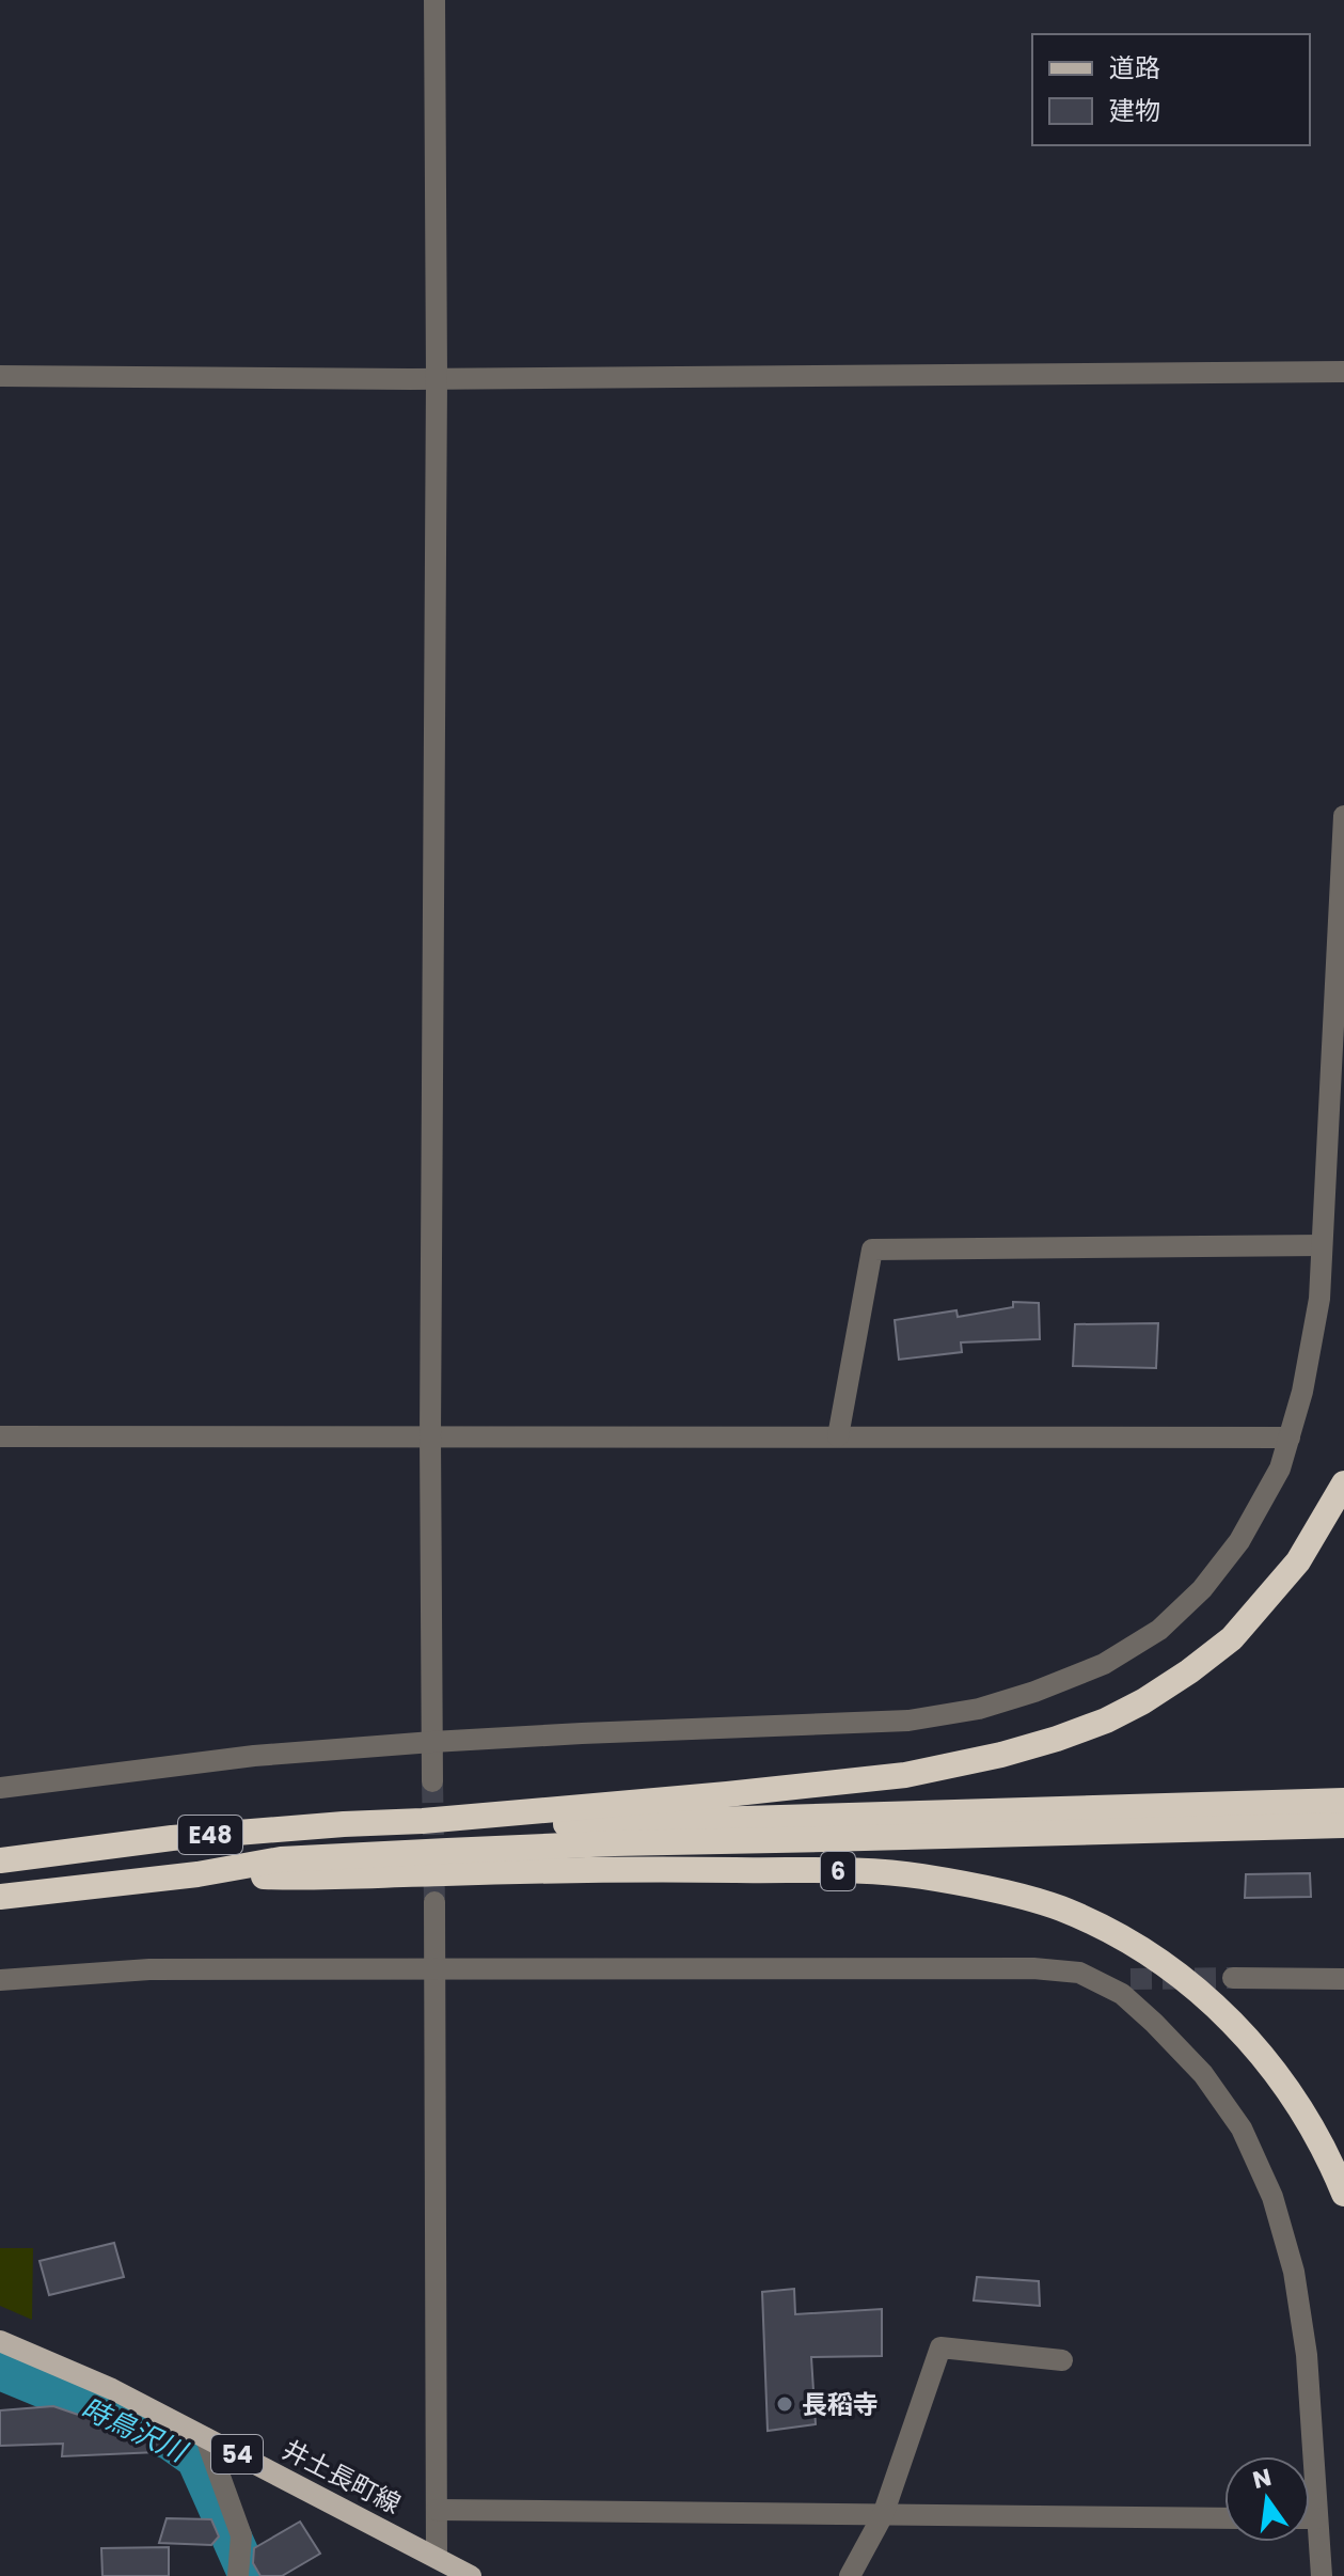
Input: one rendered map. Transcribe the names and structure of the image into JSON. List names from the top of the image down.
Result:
{
  "streets": {
    "highway": ["E48", "6"],
    "main road": ["54", "井土長町線"]
  },
  "crossings": [
    ["E48", "6"]
  ],
  "water": ["時鳥沢川"],
  "places": ["長稻寺"],
  "legend": ["道路", "建物"],
  "north": "top"
}
